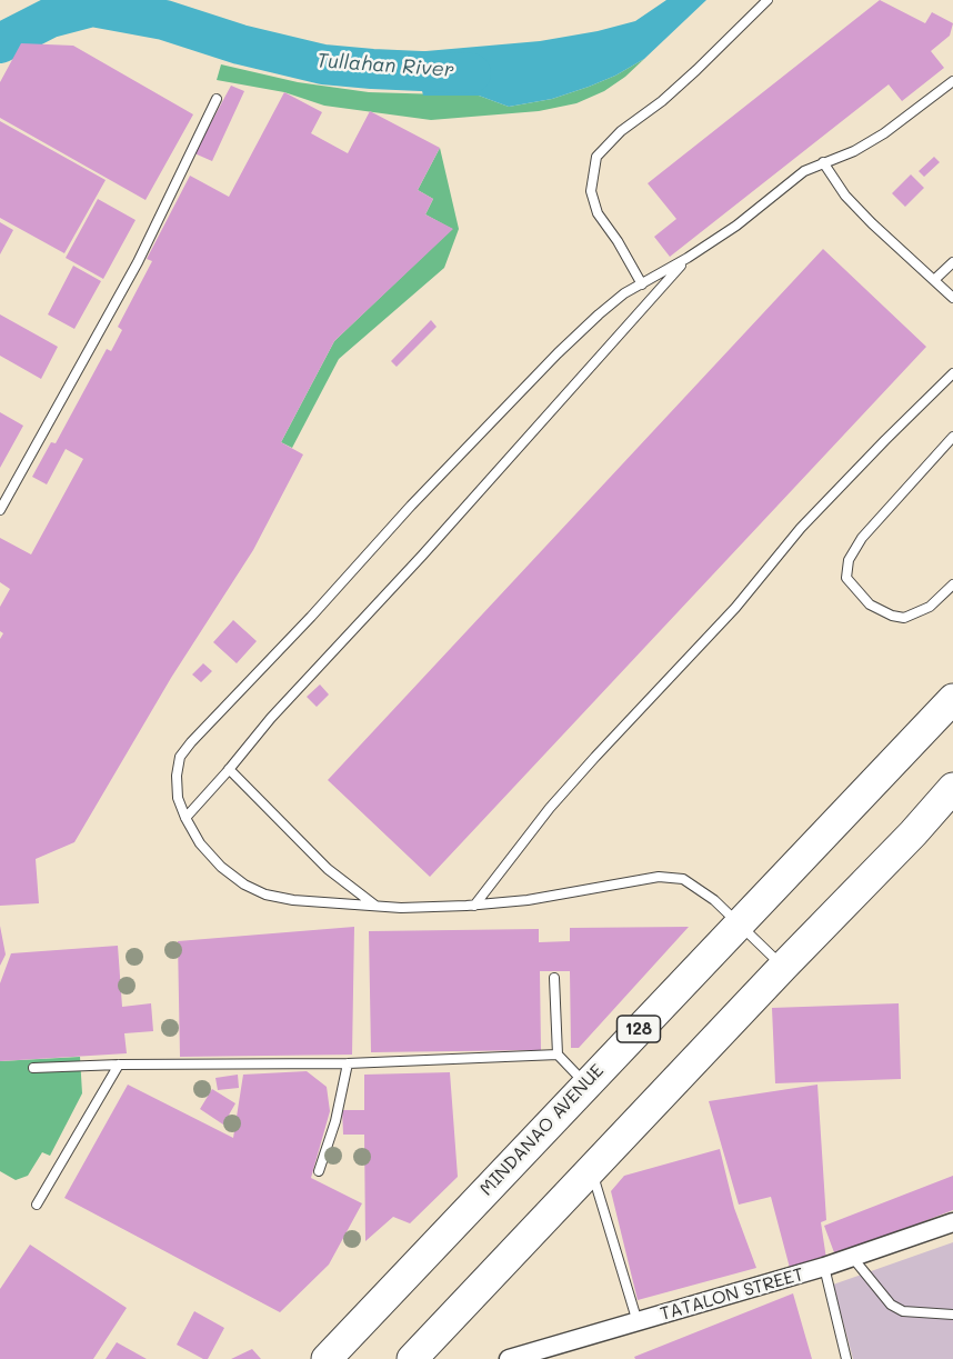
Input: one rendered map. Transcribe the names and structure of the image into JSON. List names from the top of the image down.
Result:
{
  "streets": {
    "main road": ["128", "MINDANAO AVENUE"],
    "street": ["TATALON STREET"]
  },
  "water": ["Tullahan River"]
}
